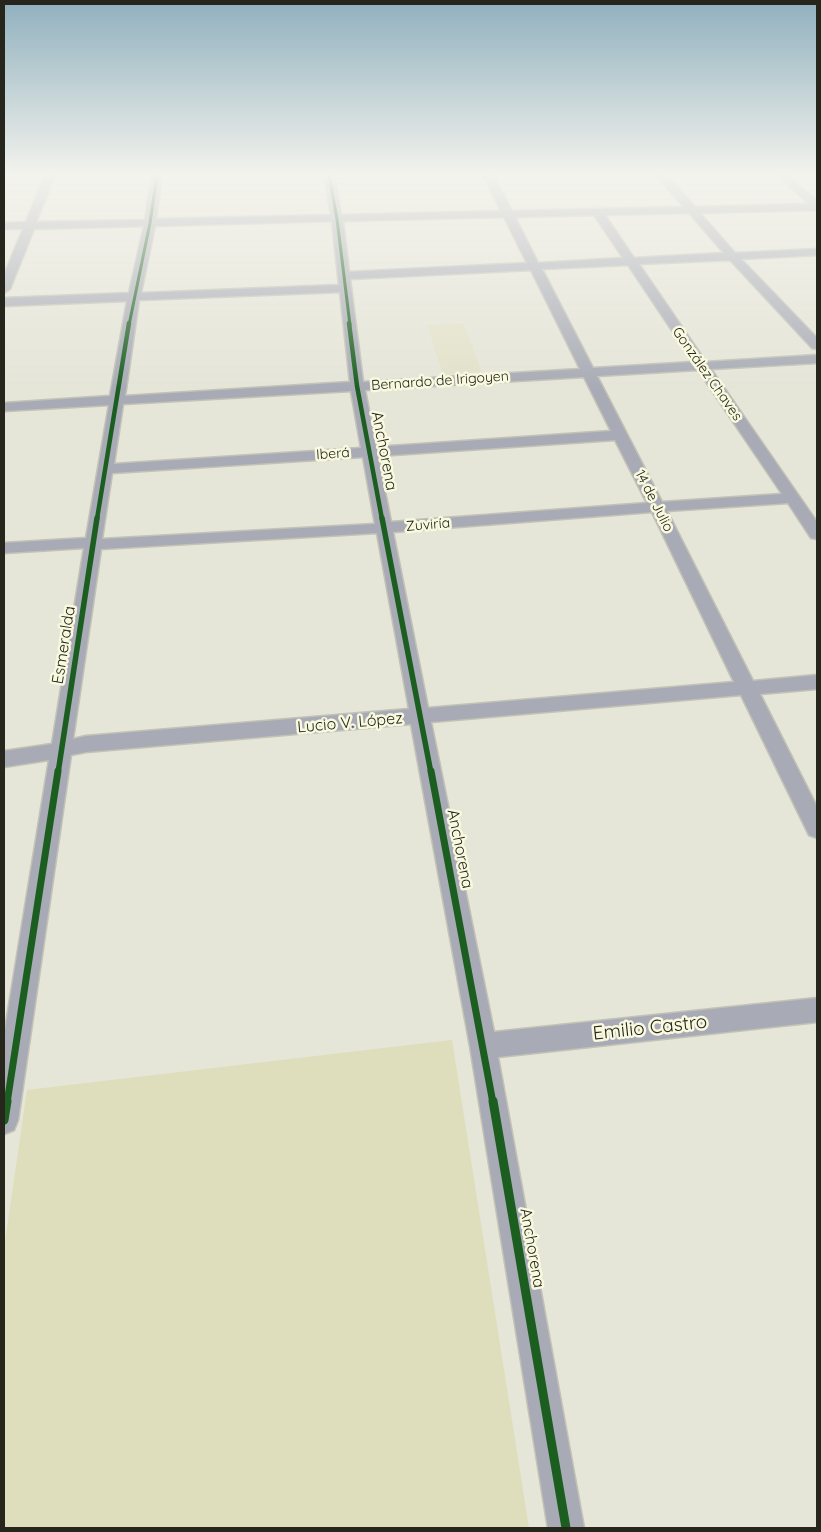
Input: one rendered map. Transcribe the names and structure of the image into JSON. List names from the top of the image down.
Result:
{
  "streets": {
    "street": [
      "González Chaves",
      "Bernardo de Irigoyen",
      "Anchorena",
      "Iberá",
      "14 de Julio",
      "Zuviría",
      "Esmeralda",
      "Lucio V. López",
      "Emilio Castro"
    ]
  },
  "crossings": [
    ["González Chaves", "Bernardo de Irigoyen"],
    ["González Chaves", "Zuviría"],
    ["Bernardo de Irigoyen", "Anchorena"],
    ["Bernardo de Irigoyen", "14 de Julio"],
    ["Bernardo de Irigoyen", "Esmeralda"],
    ["Anchorena", "Iberá"],
    ["Anchorena", "Zuviría"],
    ["Anchorena", "Lucio V. López"],
    ["Anchorena", "Emilio Castro"],
    ["Iberá", "14 de Julio"],
    ["Iberá", "Esmeralda"],
    ["14 de Julio", "Zuviría"],
    ["14 de Julio", "Lucio V. López"],
    ["Zuviría", "Esmeralda"],
    ["Esmeralda", "Lucio V. López"]
  ]
}
